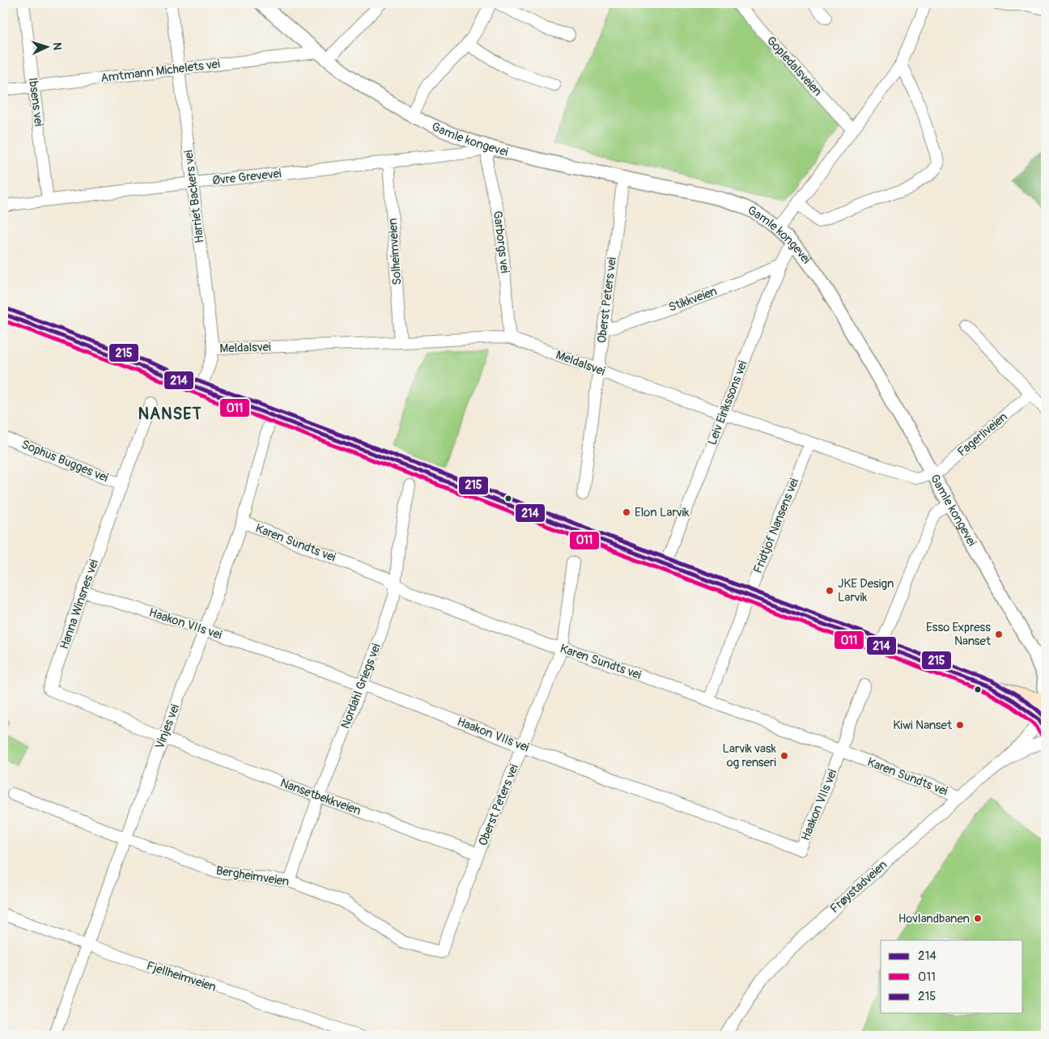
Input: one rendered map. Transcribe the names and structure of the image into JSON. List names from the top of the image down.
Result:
{
  "streets": {
    "street": [
      "Gopledalsveien",
      "Amtmann Michelets vei",
      "Ibsens vei",
      "Gamle kongevei",
      "Øvre Grevevei",
      "Harriet Backers vei",
      "Garborgs vei",
      "Solheimveien",
      "Stikkveien",
      "Oberst Peters vei",
      "Meldalsvei",
      "Leiv Eirikssons vei",
      "Fagerliveien",
      "Sophus Bugges vei",
      "Fridtjof Nansens vei",
      "Karen Sundts vei",
      "Hanna Winsnes vei",
      "Haakon VIIs vei",
      "Nordahl Griegs vei",
      "Vinjes vei",
      "Nansetbekkveien",
      "Bergheimveien",
      "Frøystadveien",
      "Fjellheimveien"
    ]
  },
  "crossings": [
    ["Amtmann Michelets vei", "Ibsens vei"],
    ["Amtmann Michelets vei", "Gamle kongevei"],
    ["Amtmann Michelets vei", "Harriet Backers vei"],
    ["Ibsens vei", "Øvre Grevevei"],
    ["Gamle kongevei", "Øvre Grevevei"],
    ["Gamle kongevei", "Garborgs vei"],
    ["Gamle kongevei", "Oberst Peters vei"],
    ["Gamle kongevei", "Meldalsvei"],
    ["Gamle kongevei", "Leiv Eirikssons vei"],
    ["Gamle kongevei", "Fagerliveien"],
    ["Øvre Grevevei", "Harriet Backers vei"],
    ["Øvre Grevevei", "Garborgs vei"],
    ["Øvre Grevevei", "Solheimveien"],
    ["Harriet Backers vei", "Meldalsvei"],
    ["Garborgs vei", "Meldalsvei"],
    ["Solheimveien", "Meldalsvei"],
    ["Stikkveien", "Oberst Peters vei"],
    ["Stikkveien", "Leiv Eirikssons vei"],
    ["Oberst Peters vei", "Meldalsvei"],
    ["Oberst Peters vei", "Karen Sundts vei"],
    ["Oberst Peters vei", "Haakon VIIs vei"],
    ["Oberst Peters vei", "Nansetbekkveien"],
    ["Oberst Peters vei", "Bergheimveien"],
    ["Meldalsvei", "Leiv Eirikssons vei"],
    ["Meldalsvei", "Fagerliveien"],
    ["Meldalsvei", "Fridtjof Nansens vei"],
    ["Sophus Bugges vei", "Hanna Winsnes vei"],
    ["Fridtjof Nansens vei", "Karen Sundts vei"],
    ["Karen Sundts vei", "Haakon VIIs vei"],
    ["Karen Sundts vei", "Nordahl Griegs vei"],
    ["Karen Sundts vei", "Vinjes vei"],
    ["Karen Sundts vei", "Frøystadveien"],
    ["Hanna Winsnes vei", "Haakon VIIs vei"],
    ["Hanna Winsnes vei", "Vinjes vei"],
    ["Hanna Winsnes vei", "Nansetbekkveien"],
    ["Haakon VIIs vei", "Nordahl Griegs vei"],
    ["Haakon VIIs vei", "Vinjes vei"],
    ["Nordahl Griegs vei", "Nansetbekkveien"],
    ["Nordahl Griegs vei", "Bergheimveien"],
    ["Vinjes vei", "Nansetbekkveien"],
    ["Vinjes vei", "Bergheimveien"],
    ["Vinjes vei", "Fjellheimveien"]
  ],
  "districts": ["NANSET"],
  "places": [
    "Elon Larvik",
    "JKE Design Larvik",
    "Esso Express Nanset",
    "Kiwi Nanset",
    "Larvik vask og renseri",
    "Hovlandbanen"
  ],
  "lines": ["transit line 215", "transit line 214", "transit line 011"],
  "legend": ["214", "011", "215"],
  "north": "right"
}
